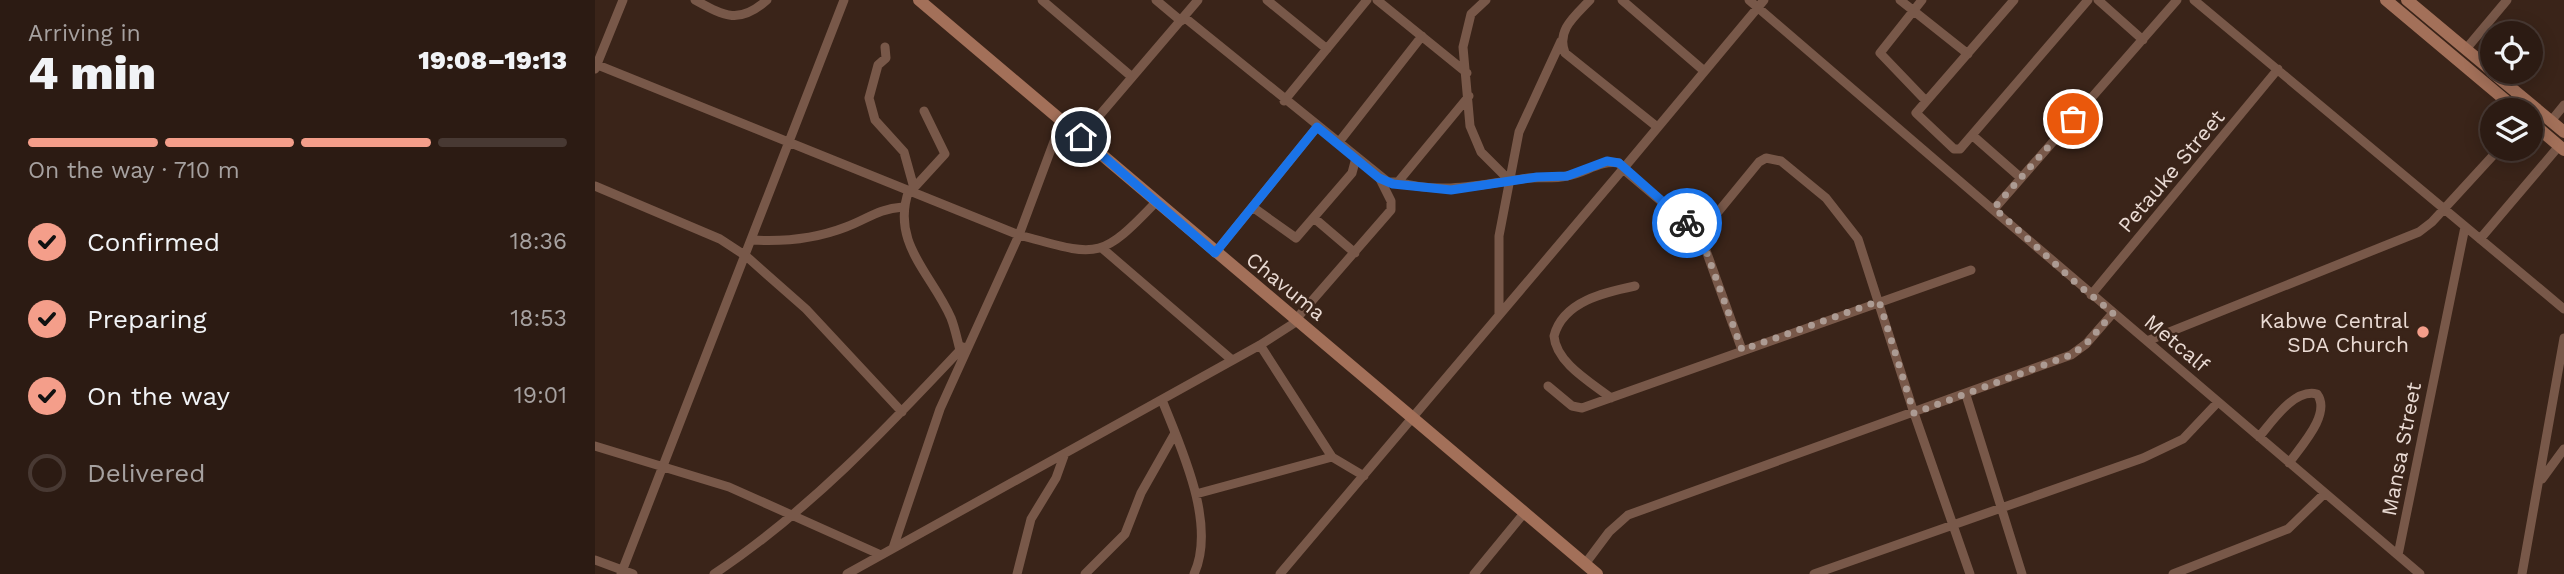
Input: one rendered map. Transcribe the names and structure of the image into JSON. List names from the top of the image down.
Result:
{
  "streets": {
    "street": [
      "Petauke Street",
      "Chavuma",
      "Metcalf",
      "Mansa Street"
    ]
  },
  "crossings": [
    ["Petauke Street", "Metcalf"],
    ["Metcalf", "Mansa Street"]
  ],
  "places": ["Kabwe Central SDA Church"],
  "page": {
    "heading": ["4 min", "Arriving in", "19:08–19:13"],
    "bar": "On the way · 710 m",
    "list": [
      ["Confirmed", "18:36"],
      ["Preparing", "18:53"],
      ["On the way", "19:01"],
      "Delivered"
    ]
  }
}
